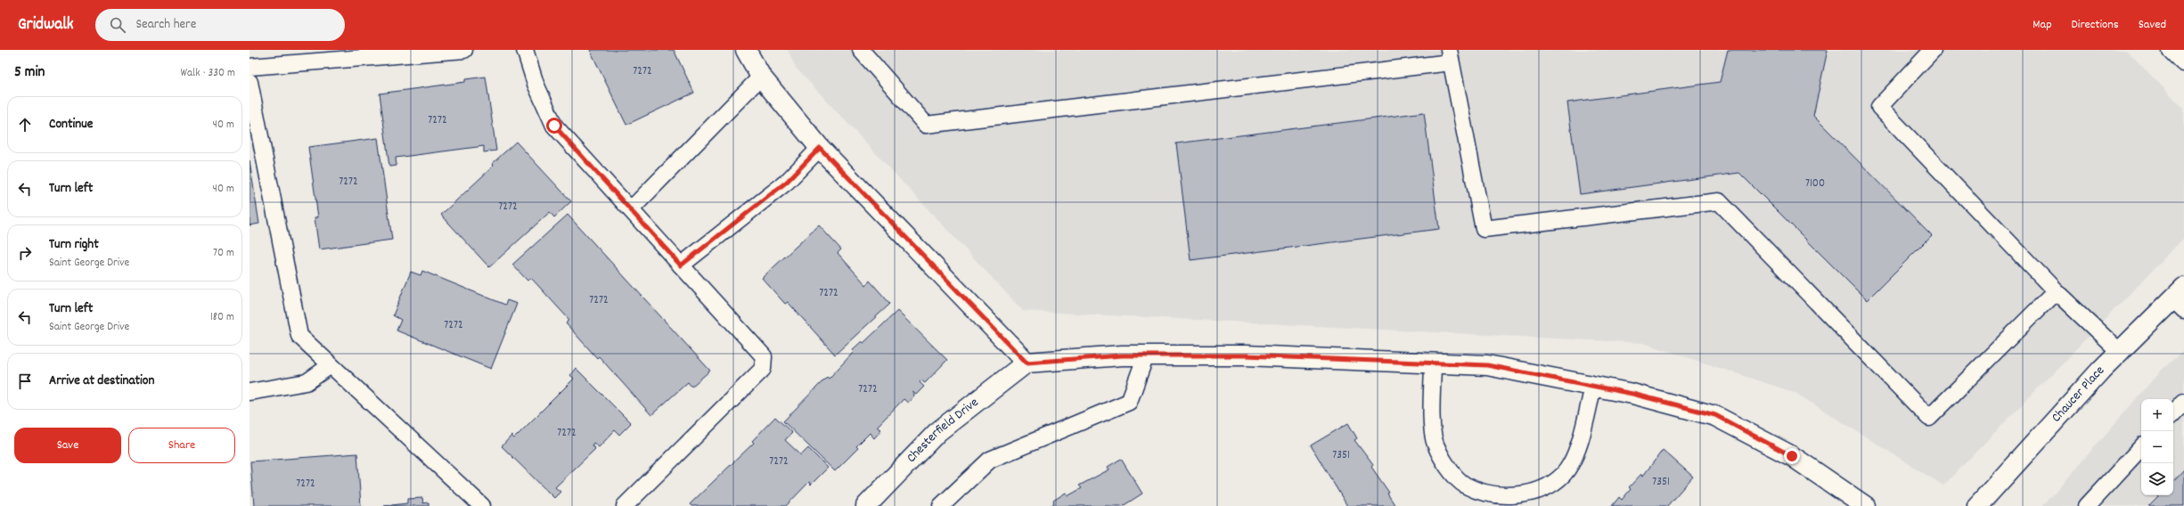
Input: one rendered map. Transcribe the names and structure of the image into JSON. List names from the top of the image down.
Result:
{
  "streets": {
    "street": ["Chaucer Place", "Chesterfield Drive"]
  },
  "house_numbers": [
    "7272",
    "7272",
    "7272",
    "7100",
    "7272",
    "7272",
    "7272",
    "7272",
    "7272",
    "7272",
    "7351",
    "7272",
    "7351",
    "7272"
  ],
  "page": {
    "header": "Gridwalk",
    "search": "Search here",
    "nav": ["Map", "Directions", "Saved"],
    "heading": ["5 min", "Walk · 330 m"],
    "list": [
      ["Continue", "40 m"],
      ["Turn left", "40 m"],
      ["Turn right", "Saint George Drive", "70 m"],
      ["Turn left", "Saint George Drive", "180 m"],
      "Arrive at destination"
    ],
    "map_buttons": ["+", "−"],
    "buttons": ["Save", "Share"]
  }
}
